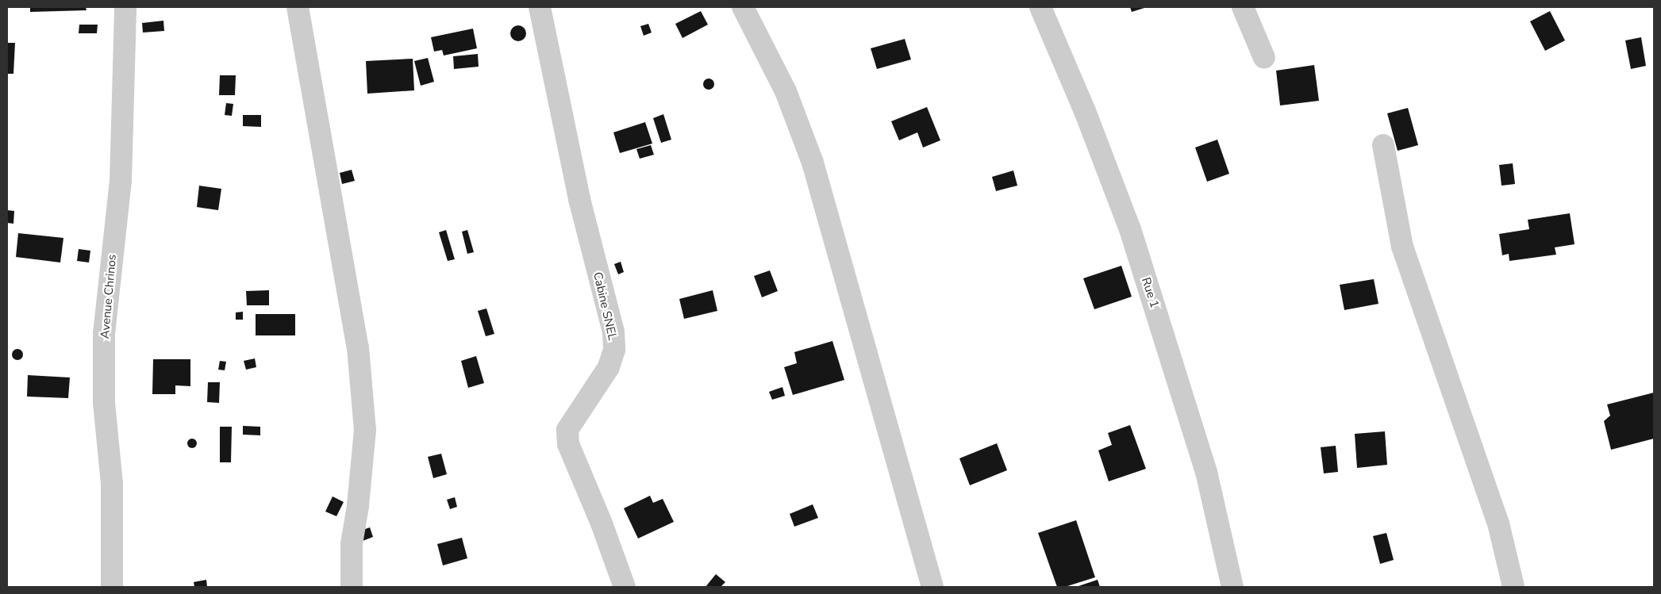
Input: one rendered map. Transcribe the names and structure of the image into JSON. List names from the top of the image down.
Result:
{
  "streets": {
    "street": ["Rue 1", "Avenue Chrinos", "Cabine SNEL"]
  }
}
